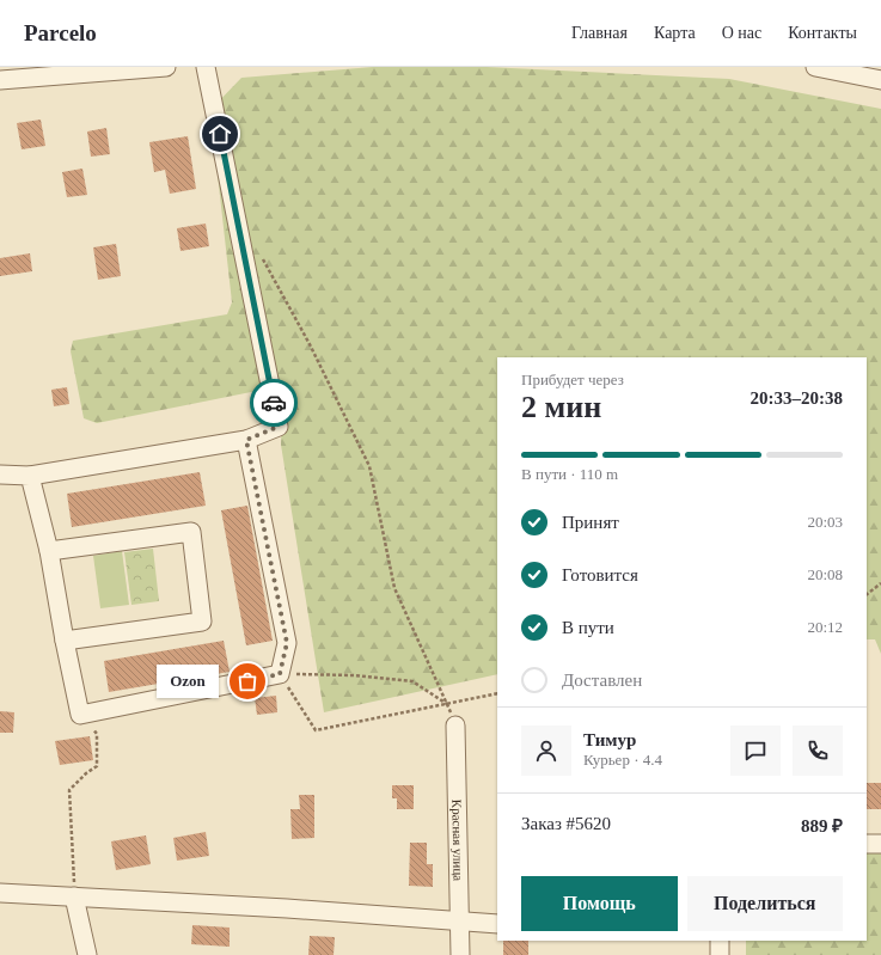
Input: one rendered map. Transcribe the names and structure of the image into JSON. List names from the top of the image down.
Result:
{
  "streets": {
    "street": ["Красная улица"]
  },
  "places": ["Ozon"],
  "page": {
    "header": "Parcelo",
    "nav": [
      "Главная",
      "Карта",
      "О нас",
      "Контакты"
    ],
    "heading": ["2 мин", "Прибудет через", "20:33–20:38"],
    "panel": [
      "Тимур",
      "Курьер · 4.4",
      "Заказ #5620",
      "889 ₽"
    ],
    "bar": "В пути · 110 m",
    "list": [
      ["Принят", "20:03"],
      ["Готовится", "20:08"],
      ["В пути", "20:12"],
      "Доставлен"
    ],
    "bubble": "Ozon",
    "buttons": ["Помощь", "Поделиться"]
  }
}
